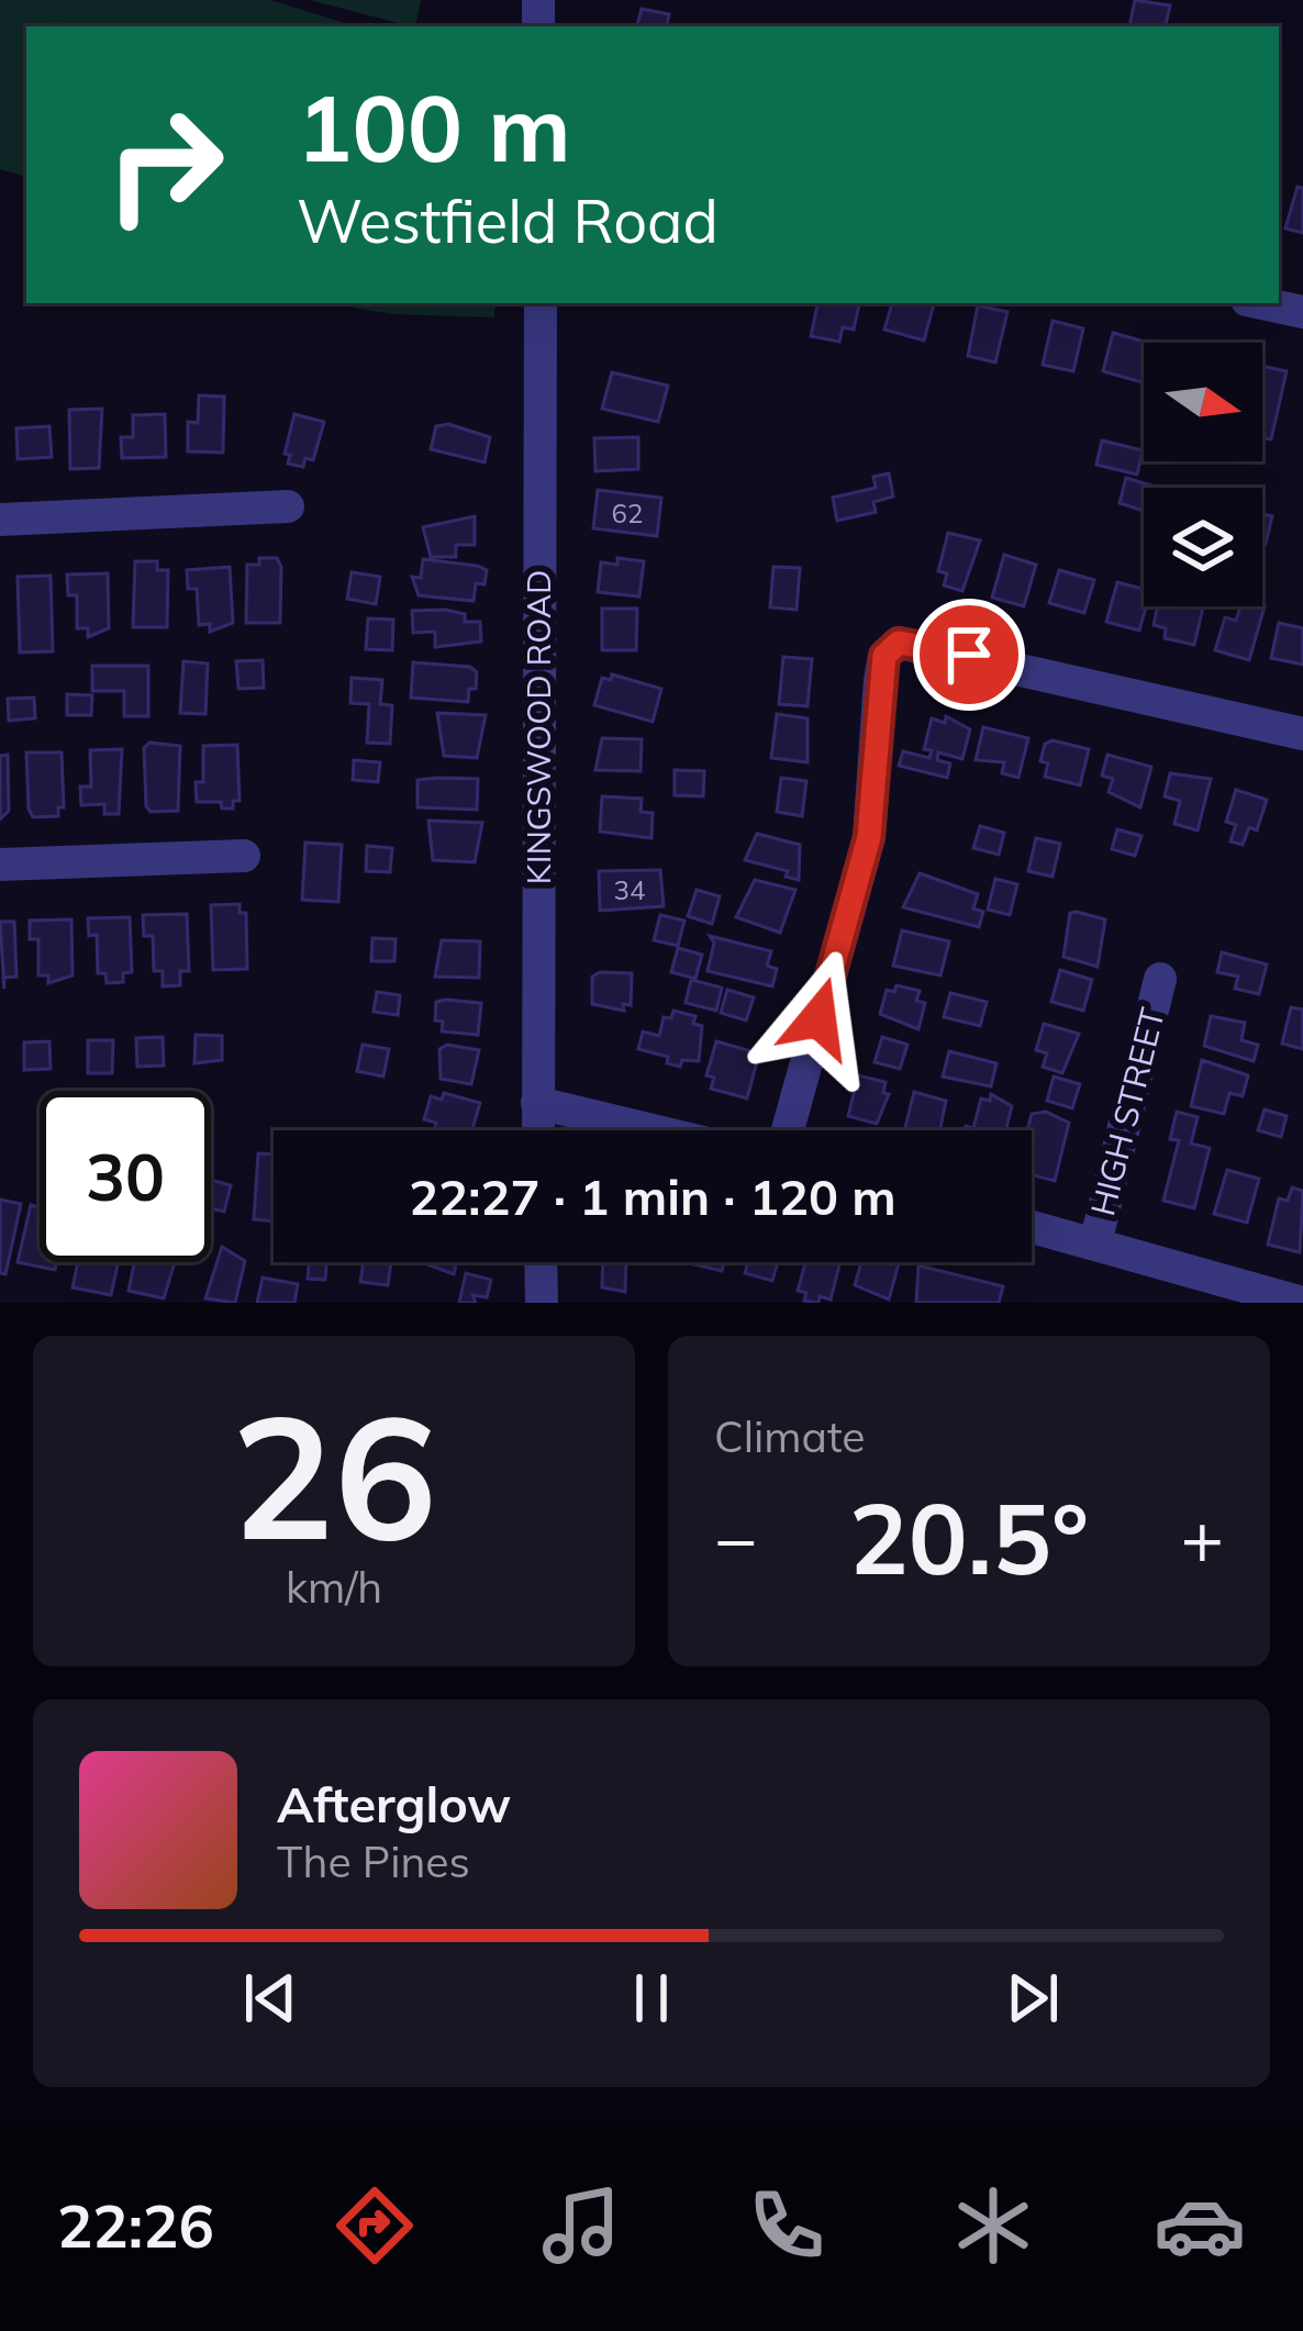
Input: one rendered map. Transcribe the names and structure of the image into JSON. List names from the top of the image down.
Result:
{
  "streets": {
    "street": ["KINGSWOOD ROAD", "HIGH STREET"]
  },
  "house_numbers": ["62", "34"],
  "north": "right",
  "page": {
    "turn": ["100 m", "Westfield Road"],
    "limit": "30",
    "trip": "22:27 · 1 min · 120 m",
    "tile": [
      ["26", "km/h"],
      "Climate"
    ],
    "heat": ["−", "20.5°", "+"],
    "song": ["Afterglow", "The Pines"],
    "tabs": "22:26"
  }
}
